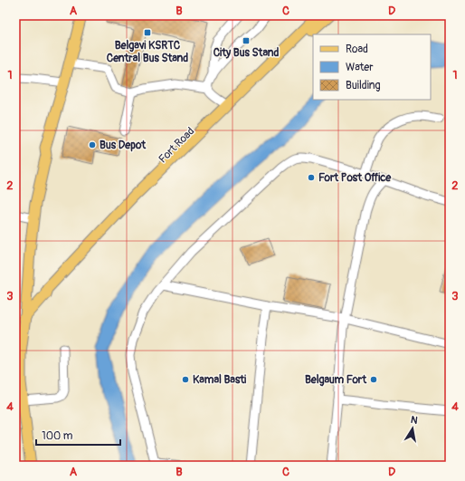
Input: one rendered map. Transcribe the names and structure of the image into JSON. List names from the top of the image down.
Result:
{
  "streets": {
    "main road": ["Fort Road"]
  },
  "places": {
    "transit": ["Belgavi KSRTC Central Bus Stand", "City Bus Stand"],
    "other": [
      "Bus Depot",
      "Fort Post Office",
      "Kamal Basti",
      "Belgaum Fort"
    ]
  },
  "legend": ["Road", "Water", "Building"],
  "scale_bar": "100 m",
  "north": "top",
  "grid": {
    "columns": [
      "A",
      "B",
      "C",
      "D"
    ],
    "rows": [
      "1",
      "2",
      "3",
      "4"
    ]
  }
}
